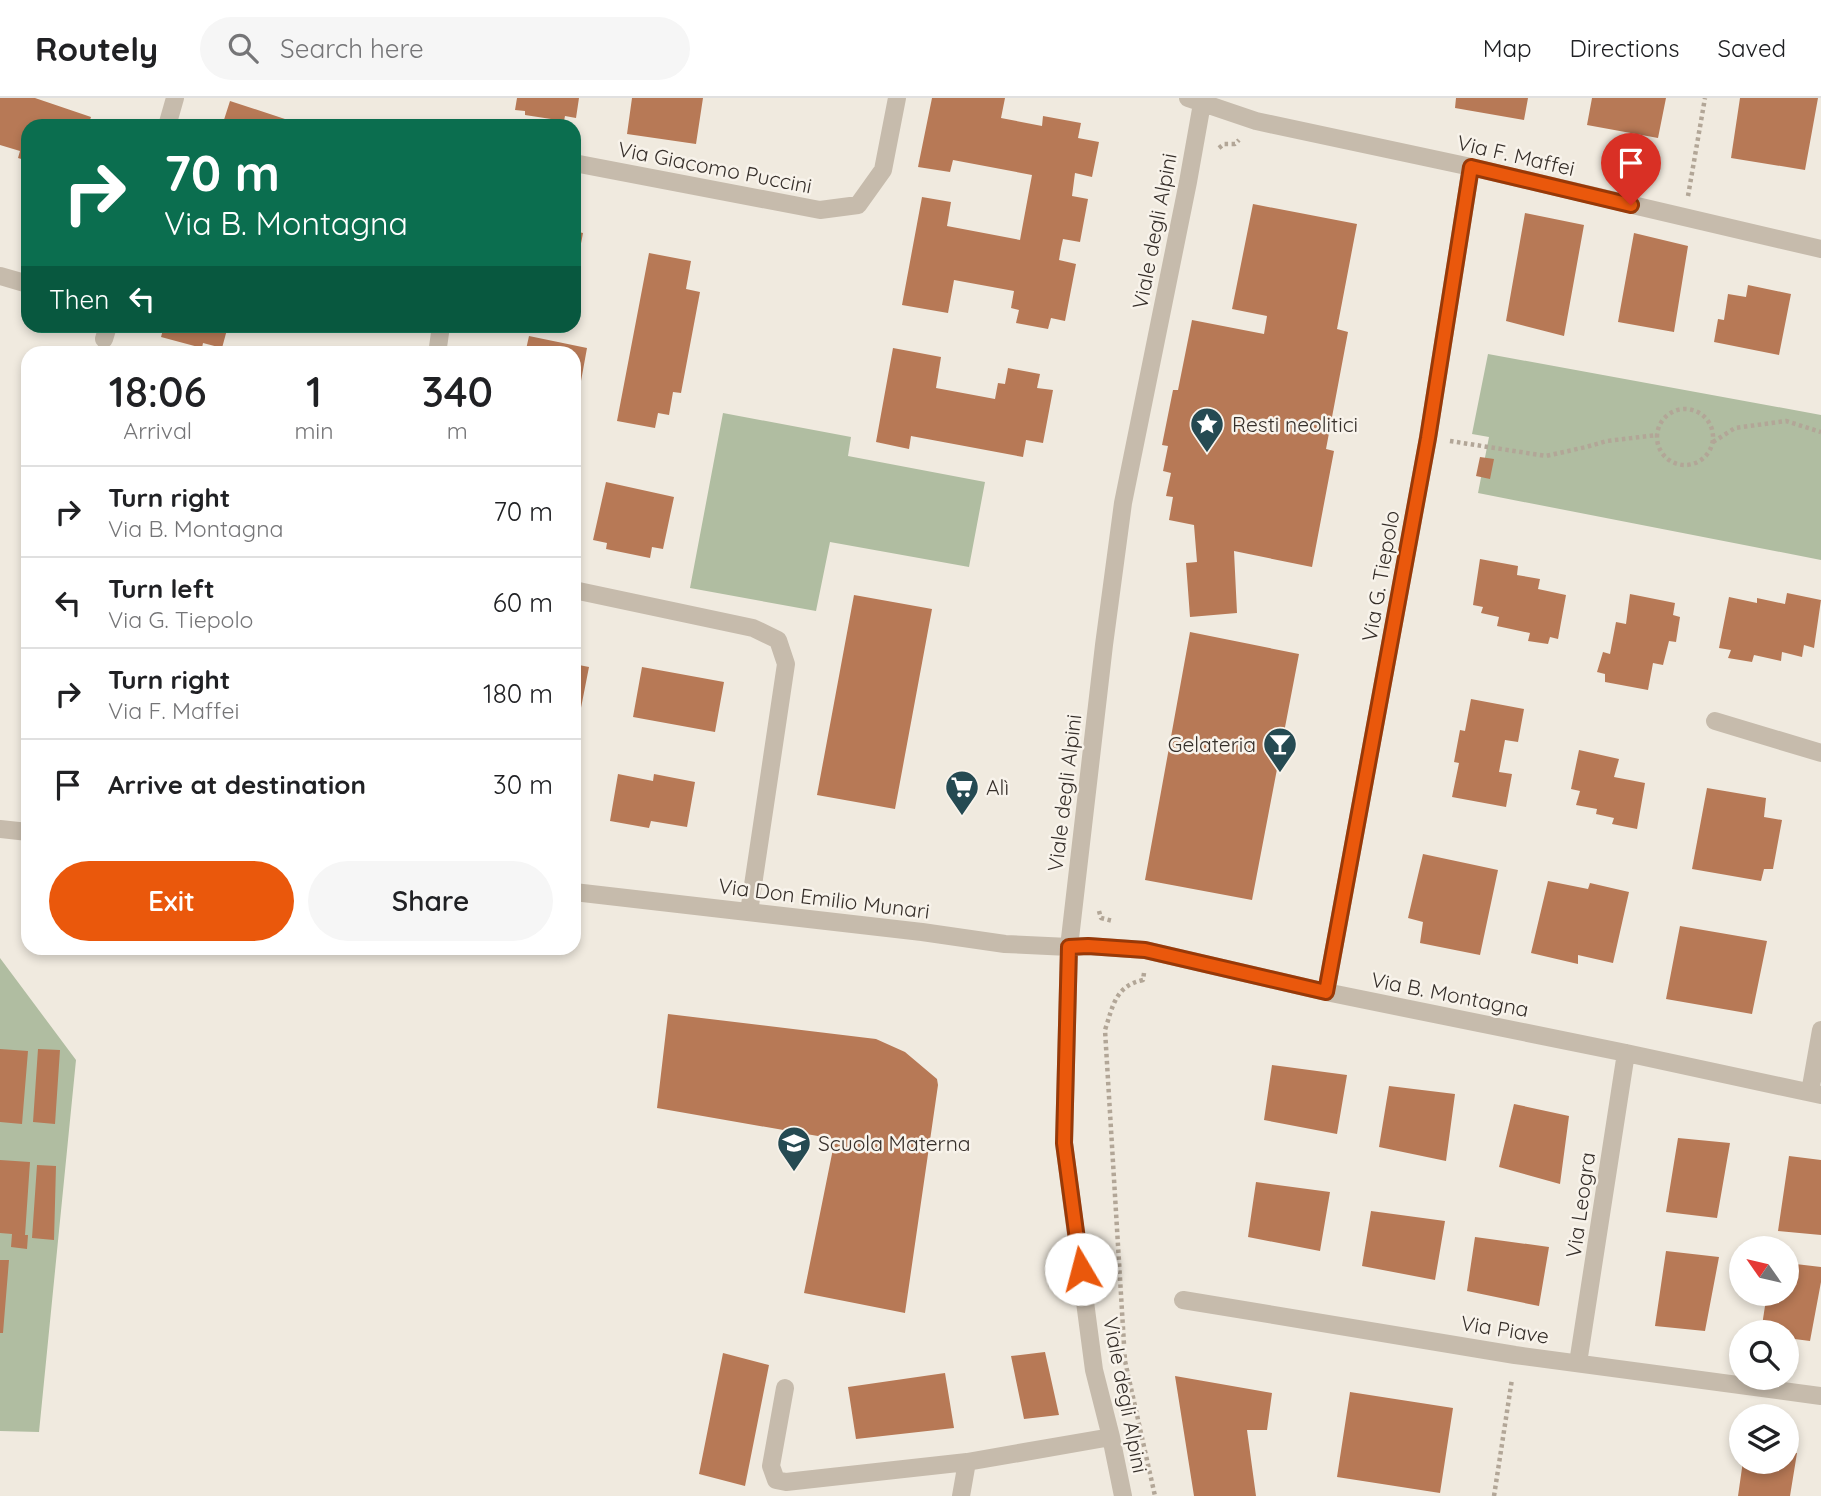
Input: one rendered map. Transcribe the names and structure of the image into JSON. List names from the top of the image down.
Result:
{
  "streets": {
    "street": [
      "Via F. Maffei",
      "Via Giacomo Puccini",
      "Viale degli Alpini",
      "Via G. Tiepolo",
      "Via Don Emilio Munari",
      "Via B. Montagna",
      "Via Leogra",
      "Via Piave"
    ]
  },
  "crossings": [
    ["Via F. Maffei", "Viale degli Alpini"],
    ["Via F. Maffei", "Via G. Tiepolo"],
    ["Viale degli Alpini", "Via Don Emilio Munari"],
    ["Viale degli Alpini", "Via B. Montagna"],
    ["Via G. Tiepolo", "Via B. Montagna"],
    ["Via Don Emilio Munari", "Via B. Montagna"],
    ["Via B. Montagna", "Via Leogra"],
    ["Via Leogra", "Via Piave"]
  ],
  "places": {
    "place": ["Resti neolitici"],
    "bar": ["Gelateria"],
    "supermarket": ["Alì"],
    "school or university": ["Scuola Materna"]
  },
  "north": "top left",
  "page": {
    "header": "Routely",
    "search": "Search here",
    "nav": ["Map", "Directions", "Saved"],
    "turn": ["70 m", "Via B. Montagna"],
    "then": "Then",
    "eta": [
      "18:06",
      "Arrival",
      "1",
      "min",
      "340",
      "m"
    ],
    "list": [
      {
        "name": "Turn right",
        "note": "Via B. Montagna",
        "value": "70 m"
      },
      {
        "name": "Turn left",
        "note": "Via G. Tiepolo",
        "value": "60 m"
      },
      {
        "name": "Turn right",
        "note": "Via F. Maffei",
        "value": "180 m"
      },
      {
        "name": "Arrive at destination",
        "value": "30 m"
      }
    ],
    "buttons": ["Exit", "Share"]
  }
}
